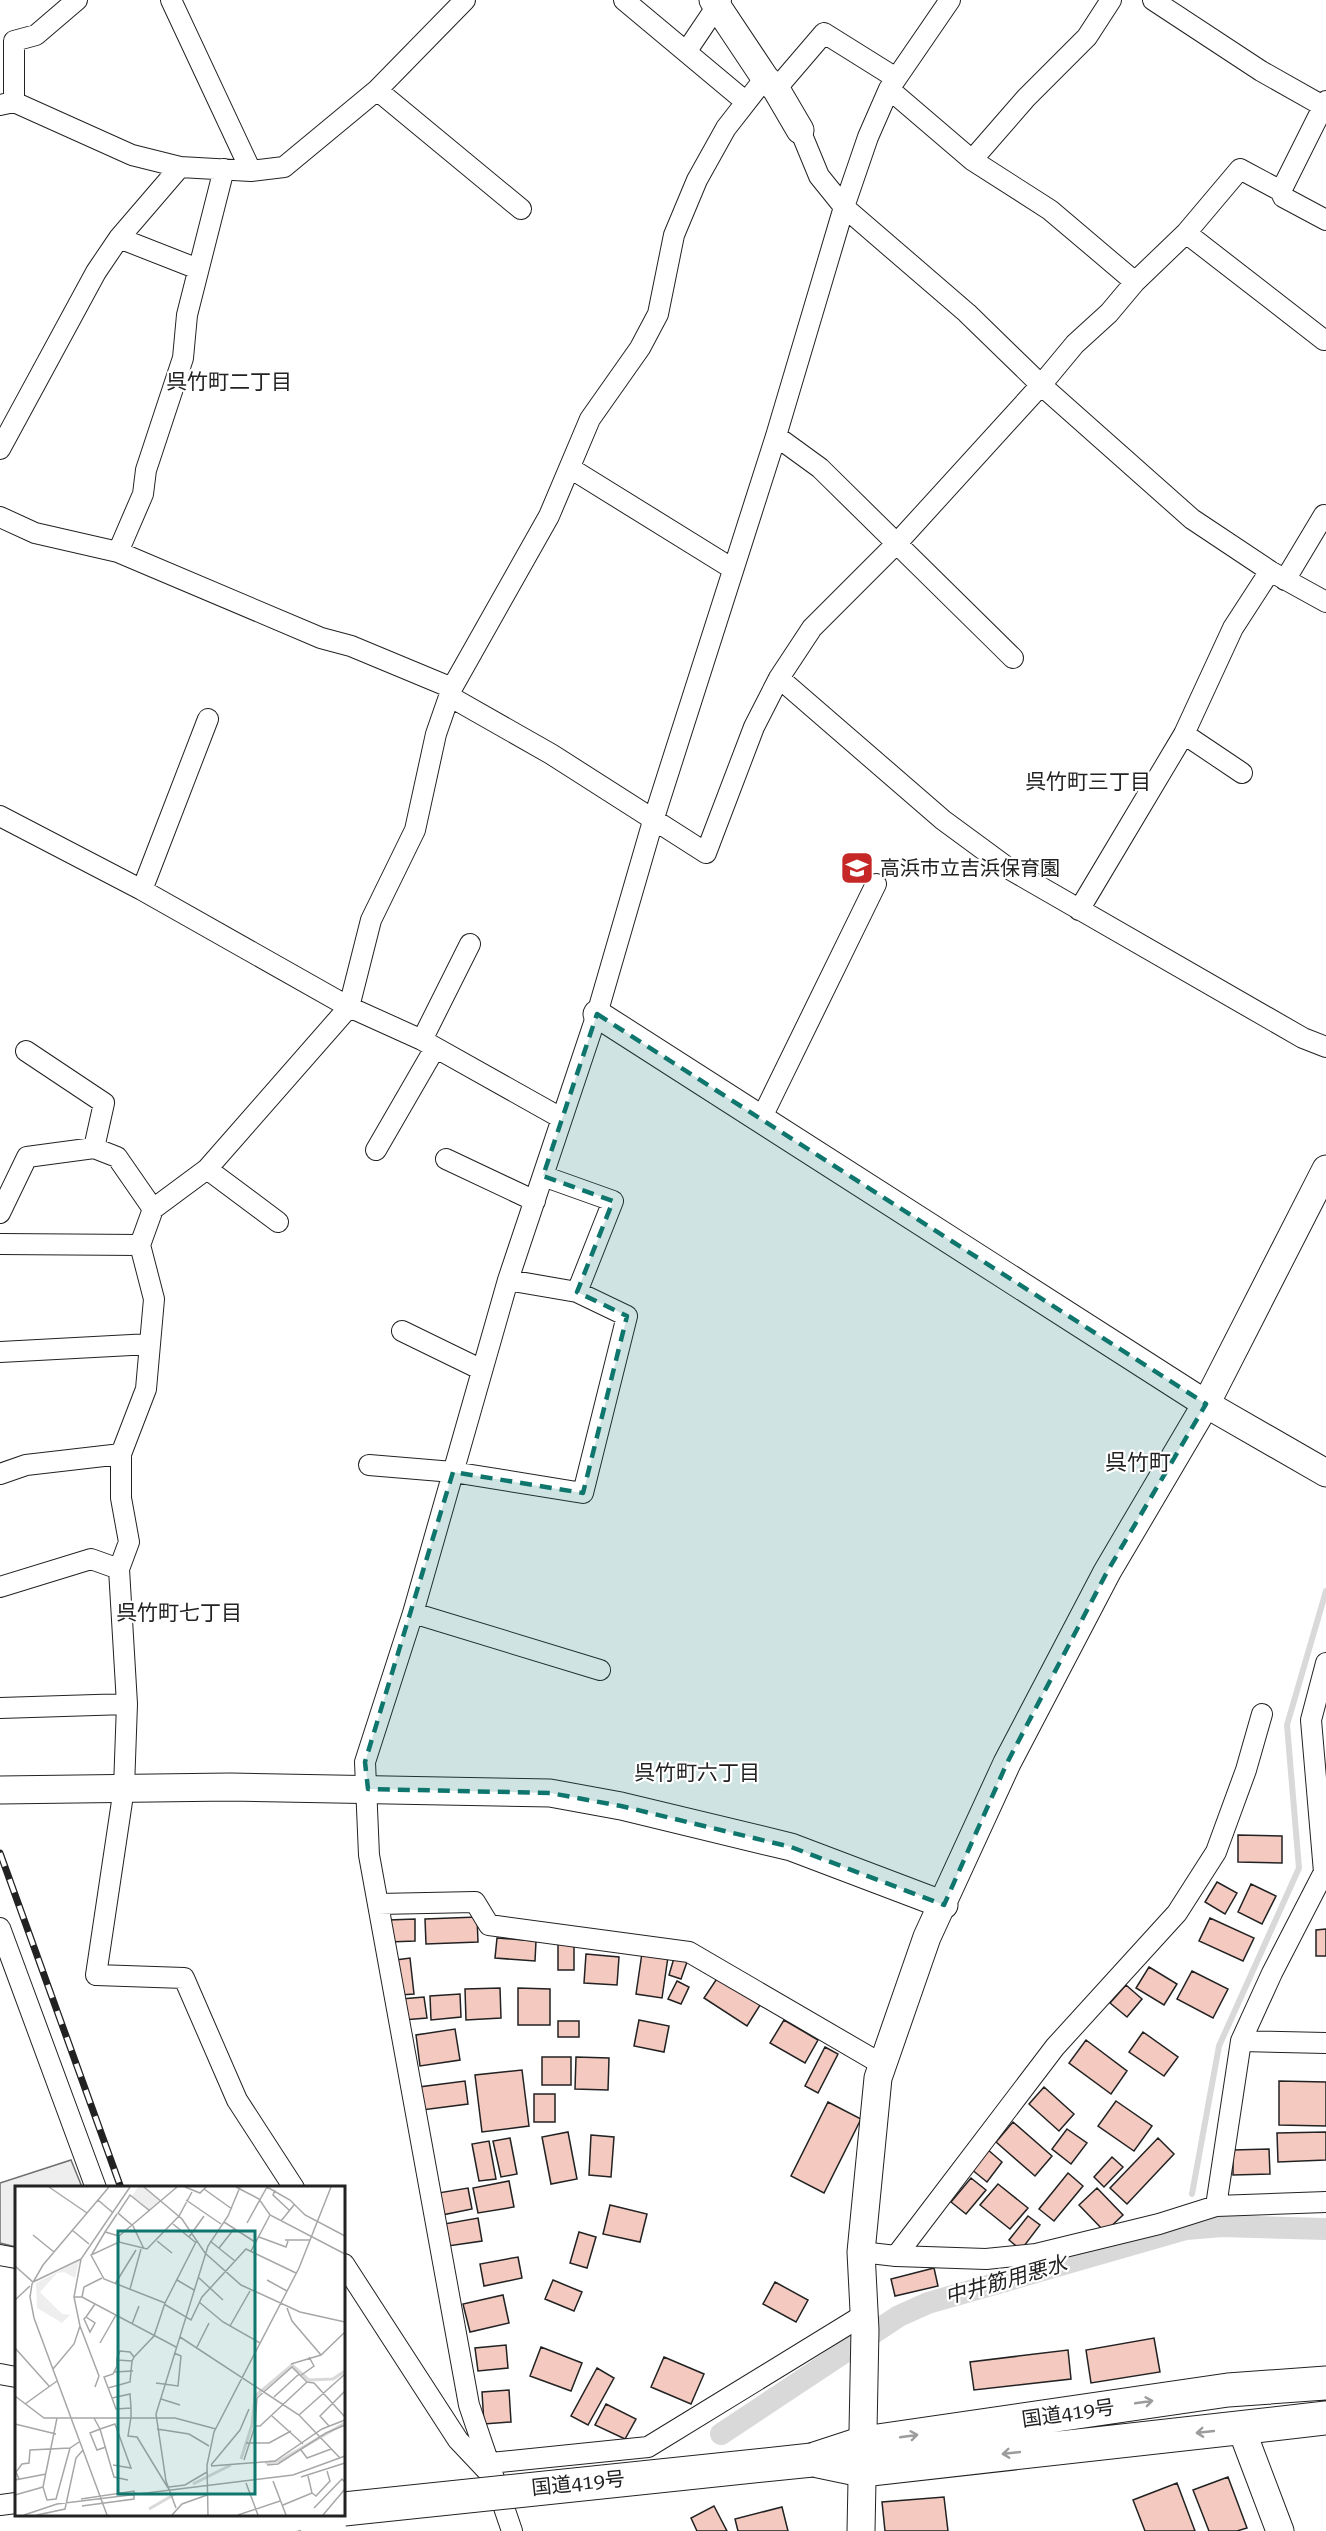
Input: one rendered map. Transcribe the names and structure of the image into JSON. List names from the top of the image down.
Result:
{
  "streets": {
    "highway": ["国道419号"]
  },
  "districts": [
    "呉竹町二丁目",
    "呉竹町三丁目",
    "呉竹町",
    "呉竹町七丁目",
    "呉竹町六丁目"
  ],
  "water": ["中井筋用悪水"],
  "places": {
    "school or university": ["高浜市立吉浜保育園"]
  }
}
